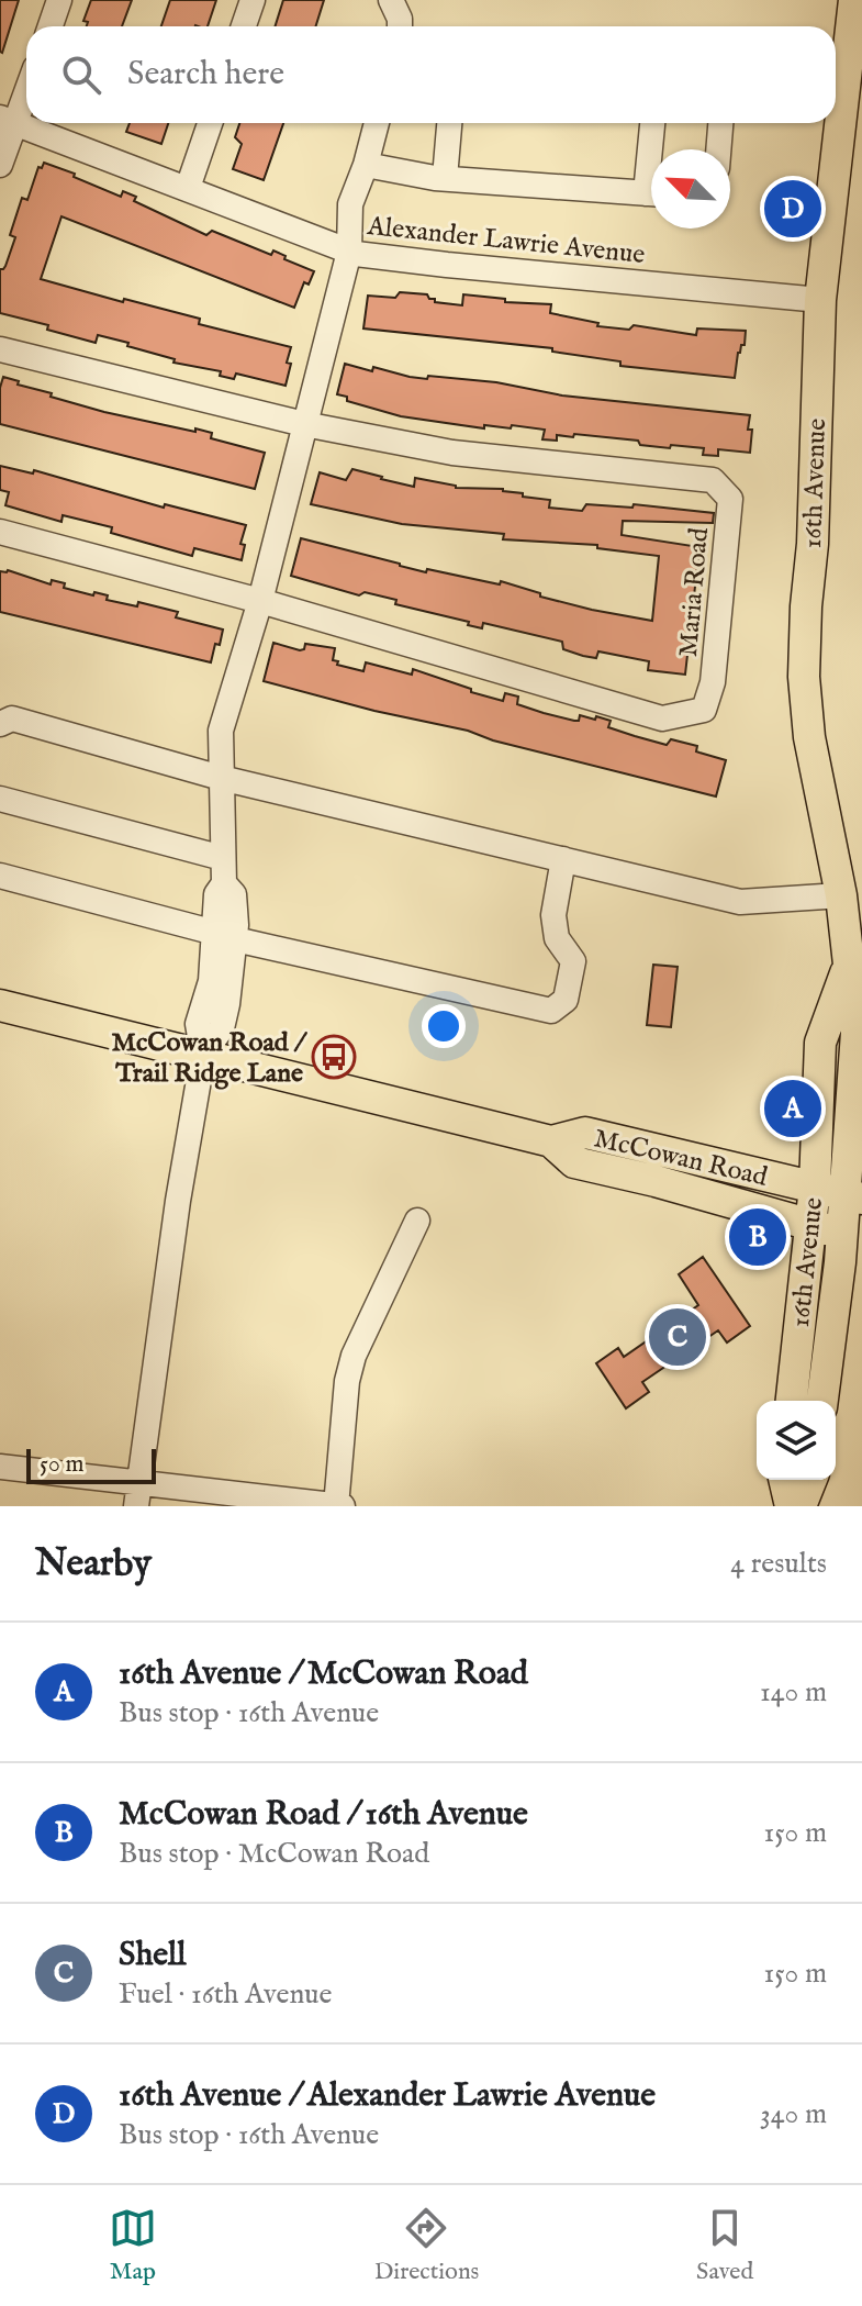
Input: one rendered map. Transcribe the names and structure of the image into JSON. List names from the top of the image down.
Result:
{
  "streets": {
    "main road": ["16th Avenue", "McCowan Road"],
    "street": ["Alexander Lawrie Avenue", "Maria Road"]
  },
  "crossings": [
    ["Alexander Lawrie Avenue", "16th Avenue"],
    ["16th Avenue", "McCowan Road"]
  ],
  "places": {
    "bus stop": ["McCowan Road / Trail Ridge Lane"]
  },
  "scale_bar": "50 m",
  "north": "top left",
  "page": {
    "search": "Search here",
    "pins": [
      "D",
      "A",
      "B",
      "C"
    ],
    "scale": "50 m",
    "heading": ["Nearby", "4 results"],
    "list": [
      {
        "mark": "A",
        "name": "16th Avenue / McCowan Road",
        "note": "Bus stop · 16th Avenue",
        "value": "140 m"
      },
      {
        "mark": "B",
        "name": "McCowan Road / 16th Avenue",
        "note": "Bus stop · McCowan Road",
        "value": "150 m"
      },
      {
        "mark": "C",
        "name": "Shell",
        "note": "Fuel · 16th Avenue",
        "value": "150 m"
      },
      {
        "mark": "D",
        "name": "16th Avenue / Alexander Lawrie Avenue",
        "note": "Bus stop · 16th Avenue",
        "value": "340 m"
      }
    ],
    "nav": ["Map", "Directions", "Saved"]
  }
}
